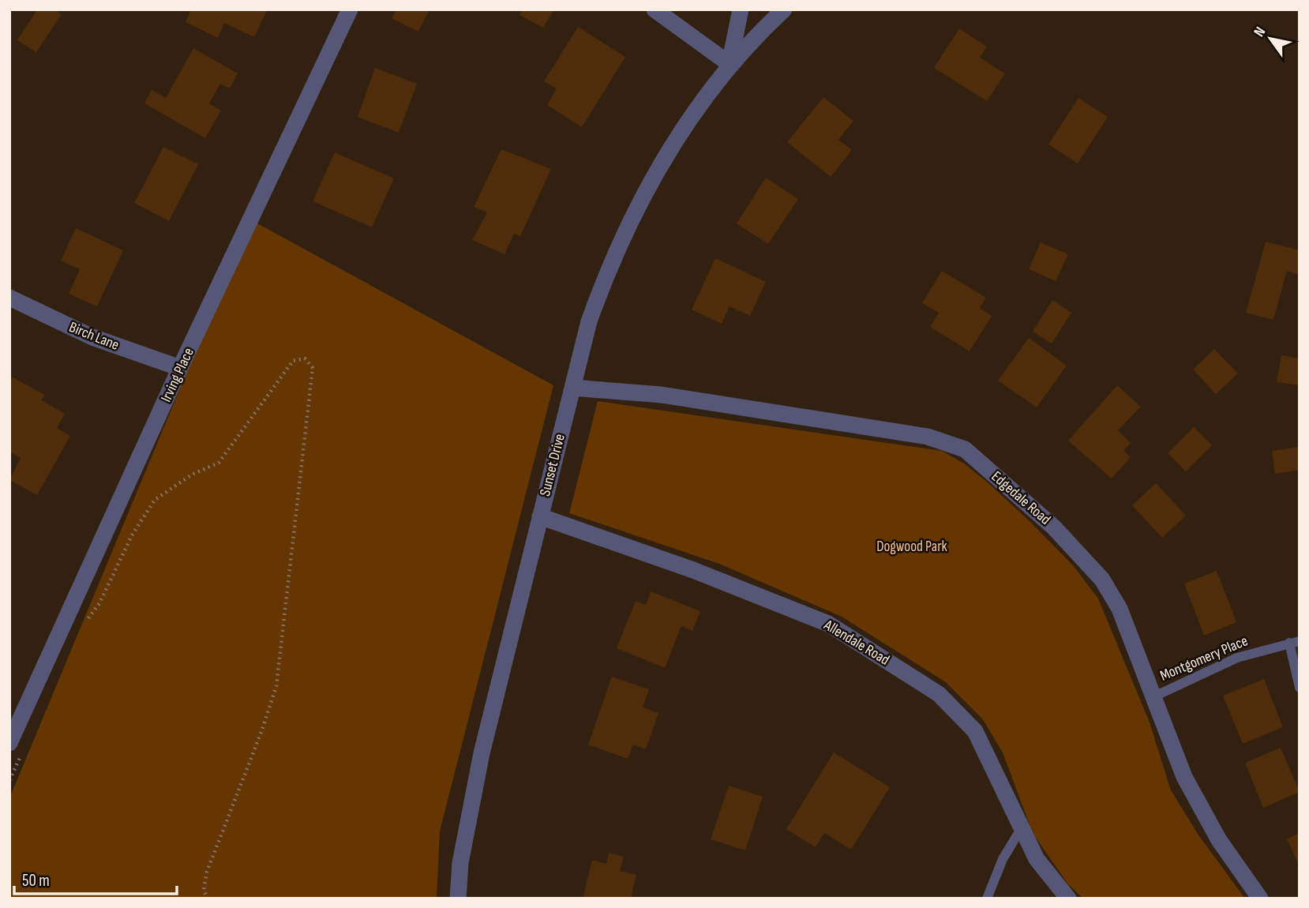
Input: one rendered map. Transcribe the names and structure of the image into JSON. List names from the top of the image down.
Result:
{
  "streets": {
    "street": [
      "Birch Lane",
      "Irving Place",
      "Sunset Drive",
      "Edgedale Road",
      "Allendale Road"
    ],
    "lane": ["Montgomery Place"]
  },
  "crossings": [
    ["Birch Lane", "Irving Place"],
    ["Sunset Drive", "Edgedale Road"],
    ["Sunset Drive", "Allendale Road"],
    ["Edgedale Road", "Montgomery Place"]
  ],
  "parks": ["Dogwood Park"],
  "scale_bar": "50 m",
  "north": "top left"
}
